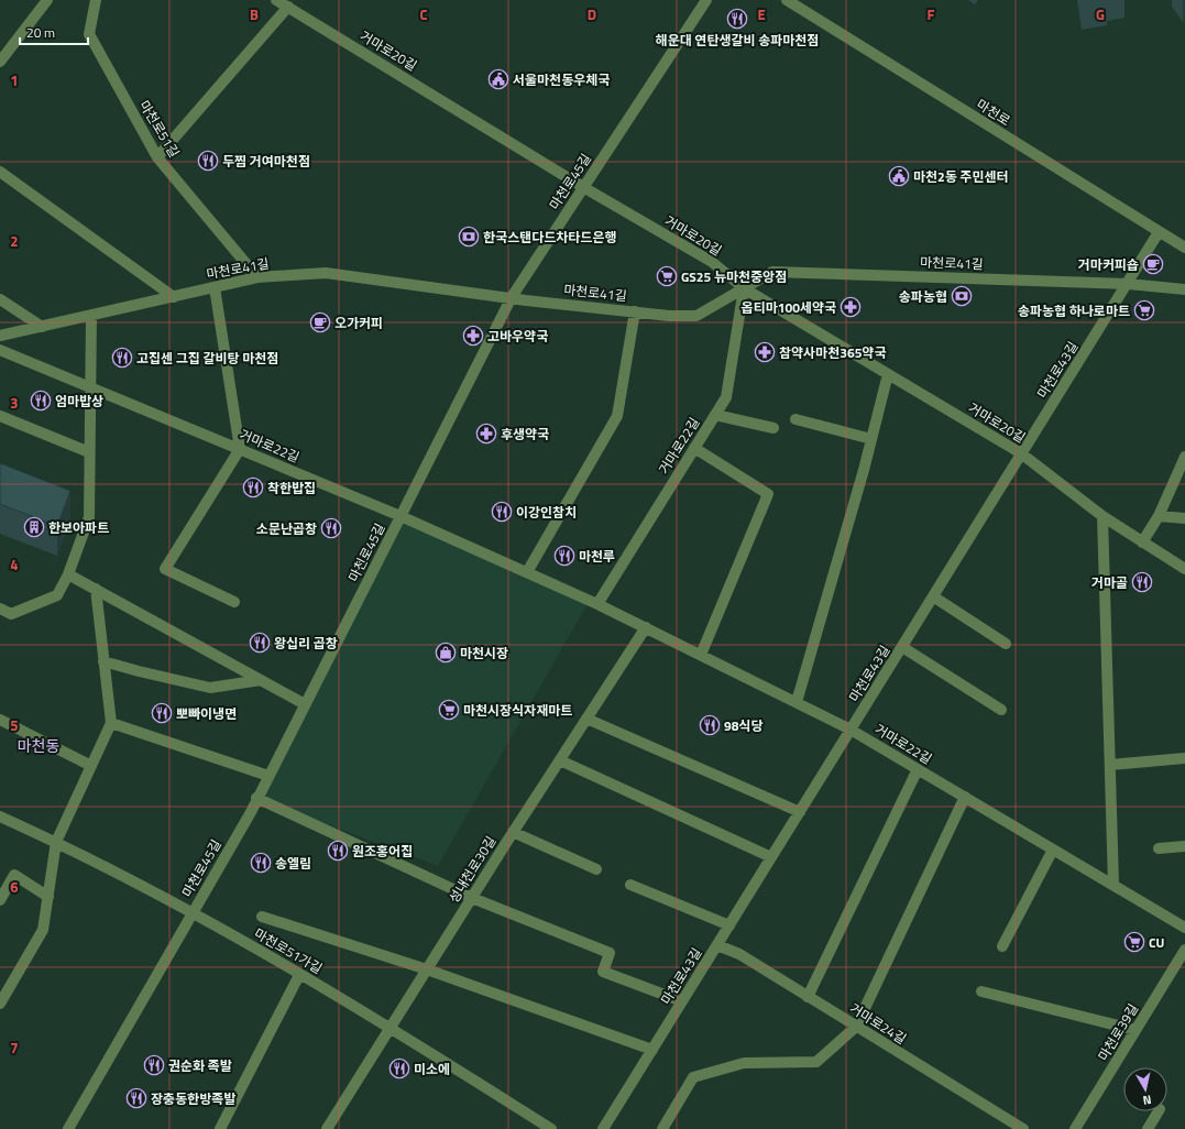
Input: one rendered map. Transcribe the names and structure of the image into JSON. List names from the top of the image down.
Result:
{
  "streets": {
    "street": [
      "거마로20길",
      "마천로",
      "마천로51길",
      "마천로45길",
      "마천로41길",
      "마천로43길",
      "거마로22길",
      "성내천로30길",
      "마천로51가길",
      "거마로24길",
      "마천로39길"
    ]
  },
  "crossings": [
    ["거마로20길", "마천로45길"],
    ["거마로20길", "마천로41길"],
    ["거마로20길", "마천로43길"],
    ["거마로20길", "거마로22길"],
    ["마천로", "마천로43길"],
    ["마천로51길", "마천로41길"],
    ["마천로45길", "마천로41길"],
    ["마천로45길", "거마로22길"],
    ["마천로45길", "마천로51가길"],
    ["마천로41길", "마천로43길"],
    ["마천로41길", "거마로22길"],
    ["마천로43길", "거마로22길"],
    ["마천로43길", "거마로24길"],
    ["거마로22길", "성내천로30길"],
    ["성내천로30길", "마천로51가길"]
  ],
  "districts": ["마천동"],
  "places": {
    "restaurant": [
      "해운대 연탄생갈비 송파마천점",
      "두찜 거여마천점",
      "고집센 그집 갈비탕 마천점",
      "엄마밥상",
      "착한밥집",
      "이강인참치",
      "소문난곱창",
      "마천루",
      "거마골",
      "왕십리 곱창",
      "뽀빠이냉면",
      "98식당",
      "원조홍어집",
      "송엘림",
      "권순화 족발",
      "미소에",
      "장충동한방족발"
    ],
    "public building": ["서울마천동우체국", "마천2동 주민센터"],
    "bank": ["한국스탠다드차타드은행", "송파농협"],
    "cafe": ["거마커피숍", "오가커피"],
    "supermarket": [
      "GS25 뉴마천중앙점",
      "송파농협 하나로마트",
      "마천시장식자재마트",
      "CU"
    ],
    "pharmacy": [
      "옵티마100세약국",
      "고바우약국",
      "참약사마천365약국",
      "후생약국"
    ],
    "building": ["한보아파트"],
    "shop": ["마천시장"]
  },
  "scale_bar": "20 m",
  "north": "bottom",
  "grid": {
    "columns": [
      "B",
      "C",
      "D",
      "E",
      "F",
      "G"
    ],
    "rows": [
      "1",
      "2",
      "3",
      "4",
      "5",
      "6",
      "7"
    ]
  }
}
